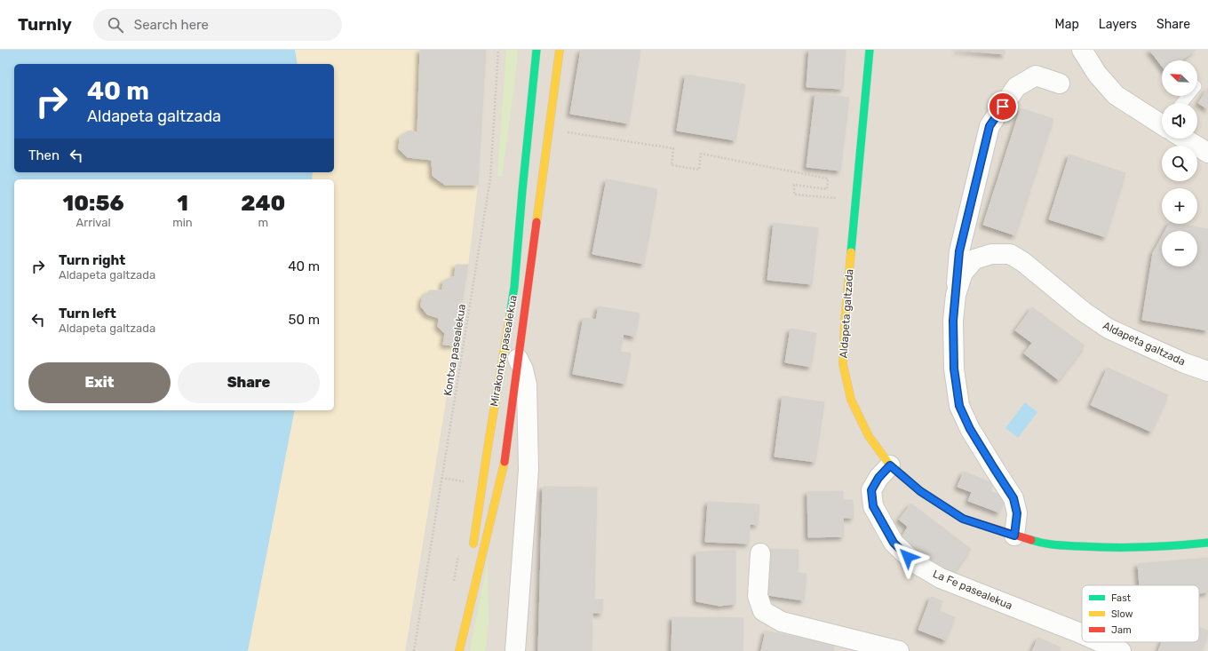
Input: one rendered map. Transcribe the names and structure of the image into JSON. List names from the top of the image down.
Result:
{
  "streets": {
    "main road": ["Aldapeta galtzada", "Mirakontxa pasealekua"],
    "street": ["La Fe pasealekua"],
    "path": ["Kontxa pasealekua"]
  },
  "crossings": [
    ["Aldapeta galtzada", "La Fe pasealekua"]
  ],
  "legend": ["Fast", "Slow", "Jam"],
  "north": "top left",
  "page": {
    "header": "Turnly",
    "search": "Search here",
    "nav": ["Map", "Layers", "Share"],
    "map_buttons": ["+", "−"],
    "turn": ["40 m", "Aldapeta galtzada"],
    "then": "Then",
    "eta": [
      "10:56",
      "Arrival",
      "1",
      "min",
      "240",
      "m"
    ],
    "list": [
      {
        "name": "Turn right",
        "note": "Aldapeta galtzada",
        "value": "40 m"
      },
      {
        "name": "Turn left",
        "note": "Aldapeta galtzada",
        "value": "50 m"
      }
    ],
    "buttons": ["Exit", "Share"]
  }
}
